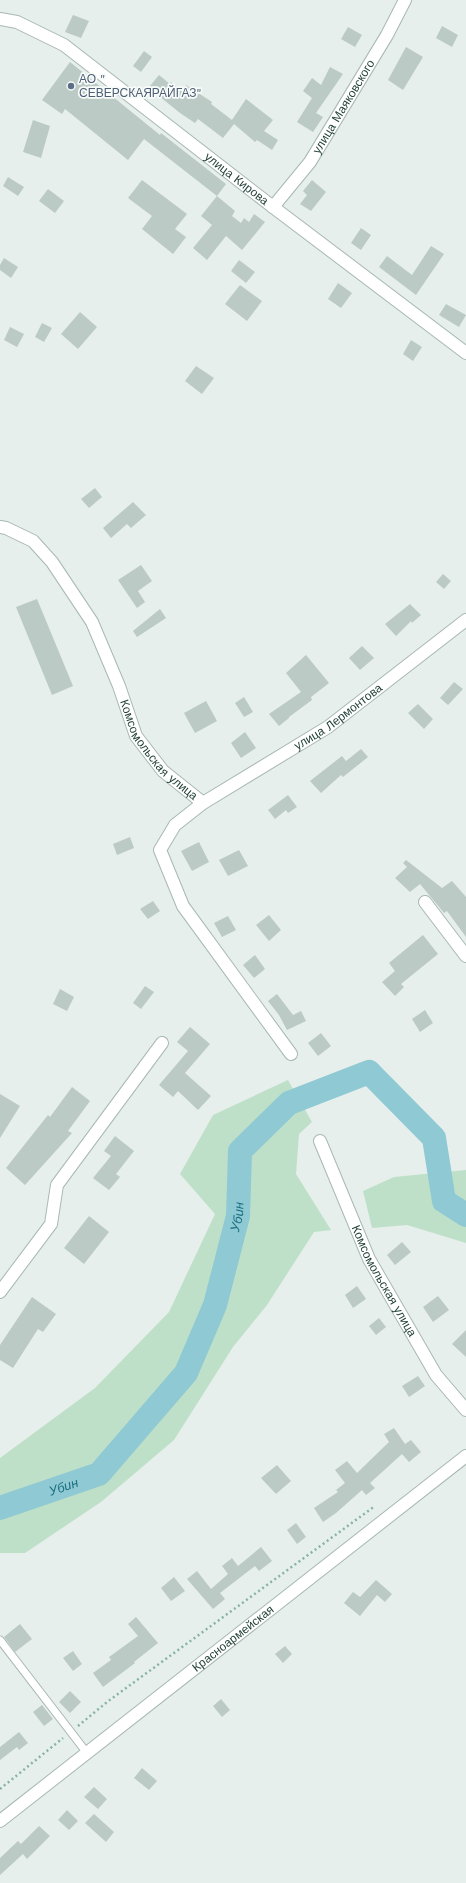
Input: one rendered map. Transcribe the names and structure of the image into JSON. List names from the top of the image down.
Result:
{
  "streets": {
    "street": [
      "улица Маяковского",
      "улица Кирова",
      "улица Лермонтова",
      "Комсомольская улица",
      "Красноармейская"
    ]
  },
  "crossings": [
    ["улица Маяковского", "улица Кирова"],
    ["улица Лермонтова", "Комсомольская улица"]
  ],
  "water": ["Убин"],
  "places": ["АО \" СЕВЕРСКАЯРАЙГАЗ\""]
}
